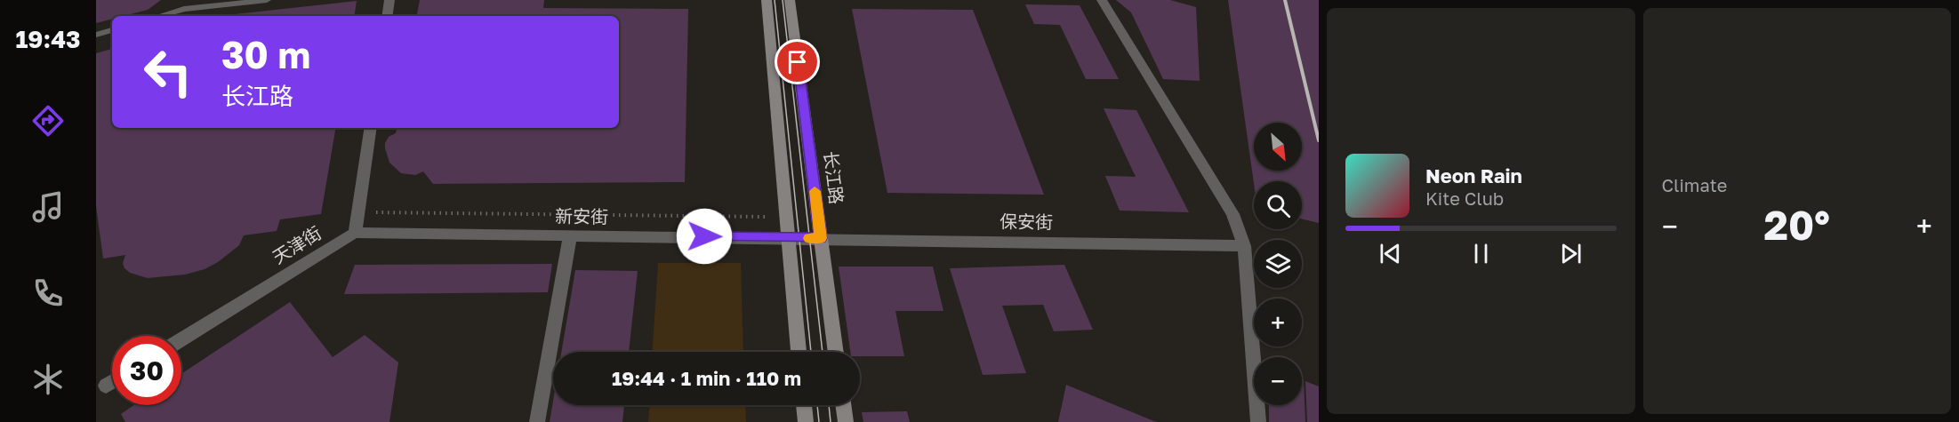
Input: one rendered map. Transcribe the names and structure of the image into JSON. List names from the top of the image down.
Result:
{
  "streets": {
    "main road": ["长江路"],
    "street": ["新安街", "保安街", "天津街"]
  },
  "crossings": [
    ["长江路", "新安街"],
    ["长江路", "保安街"],
    ["新安街", "保安街"],
    ["新安街", "天津街"]
  ],
  "north": "bottom right",
  "page": {
    "tabs": "19:43",
    "tile": "Climate",
    "turn": ["30 m", "长江路"],
    "map_buttons": ["+", "−"],
    "song": ["Neon Rain", "Kite Club"],
    "heat": ["−", "20°", "+"],
    "limit": "30",
    "trip": "19:44 · 1 min · 110 m"
  }
}
